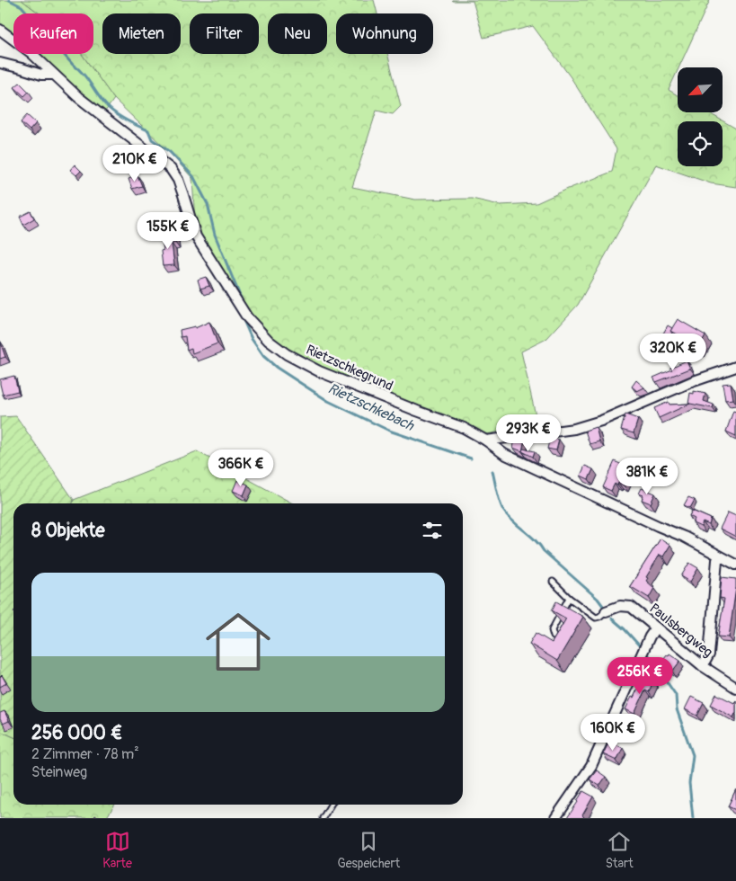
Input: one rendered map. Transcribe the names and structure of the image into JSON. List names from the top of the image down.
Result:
{
  "streets": {
    "street": ["Rietzschkegrund", "Paulsbergweg"]
  },
  "water": ["Rietzschkebach"],
  "north": "bottom left",
  "page": {
    "chip": [
      "Kaufen",
      "Mieten",
      "Filter",
      "Neu",
      "Wohnung"
    ],
    "price": [
      "210K €",
      "155K €",
      "320K €",
      "293K €",
      "366K €",
      "381K €",
      "256K €",
      "160K €"
    ],
    "heading": "8 Objekte",
    "list": [
      {
        "name": "256 000 €",
        "note": "2 Zimmer · 78 m² · Steinweg"
      }
    ],
    "tabs": ["Karte", "Gespeichert", "Start"]
  }
}
